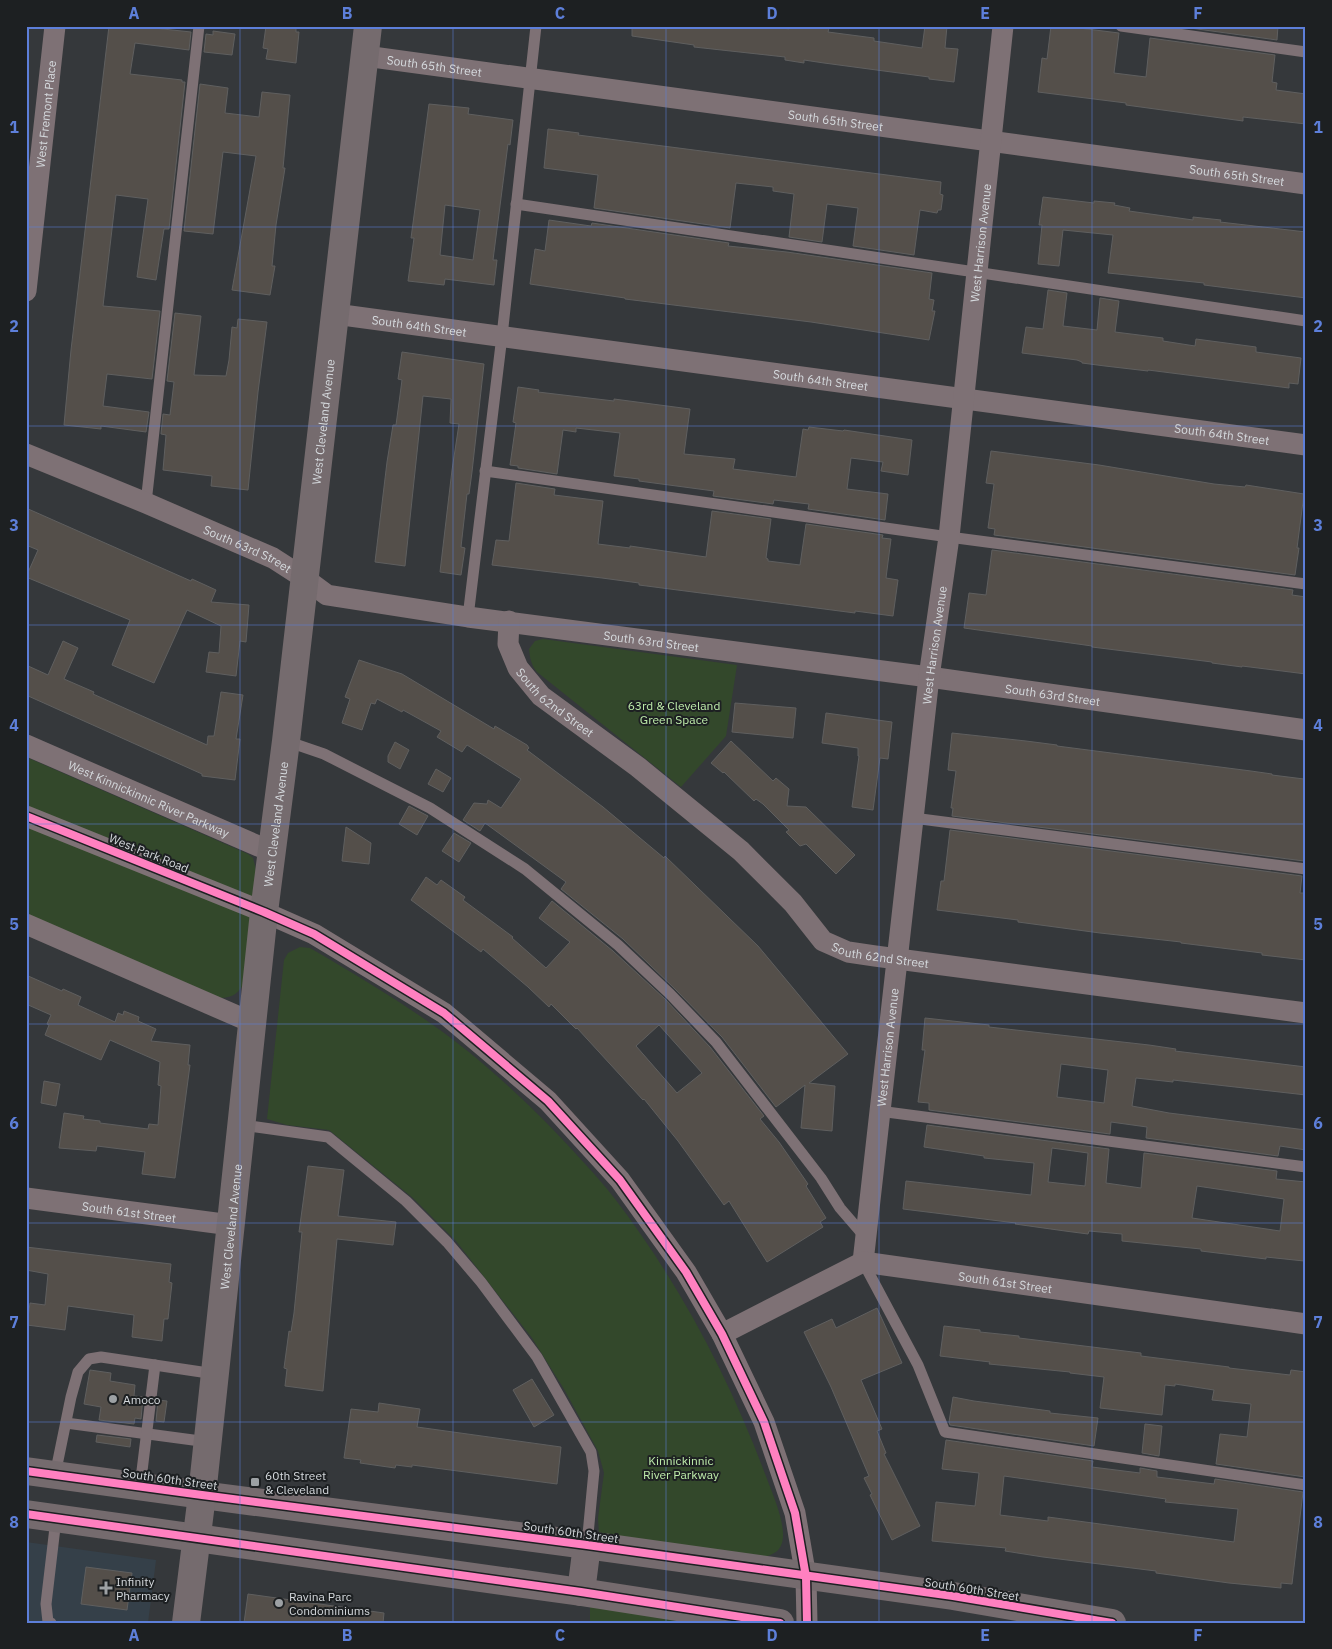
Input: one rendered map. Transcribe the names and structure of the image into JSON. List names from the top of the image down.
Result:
{
  "streets": {
    "main road": ["West Cleveland Avenue", "South 60th Street"],
    "street": [
      "South 65th Street",
      "West Fremont Place",
      "West Harrison Avenue",
      "South 64th Street",
      "South 63rd Street",
      "South 62nd Street",
      "West Kinnickinnic River Parkway",
      "West Park Road",
      "South 61st Street"
    ]
  },
  "crossings": [
    ["South 65th Street", "West Harrison Avenue"],
    ["South 65th Street", "West Cleveland Avenue"],
    ["West Harrison Avenue", "South 64th Street"],
    ["West Harrison Avenue", "South 63rd Street"],
    ["West Harrison Avenue", "South 62nd Street"],
    ["West Harrison Avenue", "South 61st Street"],
    ["South 64th Street", "West Cleveland Avenue"],
    ["West Cleveland Avenue", "South 63rd Street"],
    ["West Cleveland Avenue", "West Kinnickinnic River Parkway"],
    ["West Cleveland Avenue", "West Park Road"],
    ["West Cleveland Avenue", "South 61st Street"],
    ["West Cleveland Avenue", "South 60th Street"],
    ["South 63rd Street", "South 62nd Street"]
  ],
  "parks": ["63rd & Cleveland Green Space", "Kinnickinnic River Parkway"],
  "places": {
    "other": ["Amoco", "Ravina Parc Condominiums"],
    "transit": ["60th Street & Cleveland"],
    "health": ["Infinity Pharmacy"]
  },
  "grid": {
    "columns": [
      "A",
      "B",
      "C",
      "D",
      "E",
      "F"
    ],
    "rows": [
      "1",
      "2",
      "3",
      "4",
      "5",
      "6",
      "7",
      "8"
    ]
  }
}
